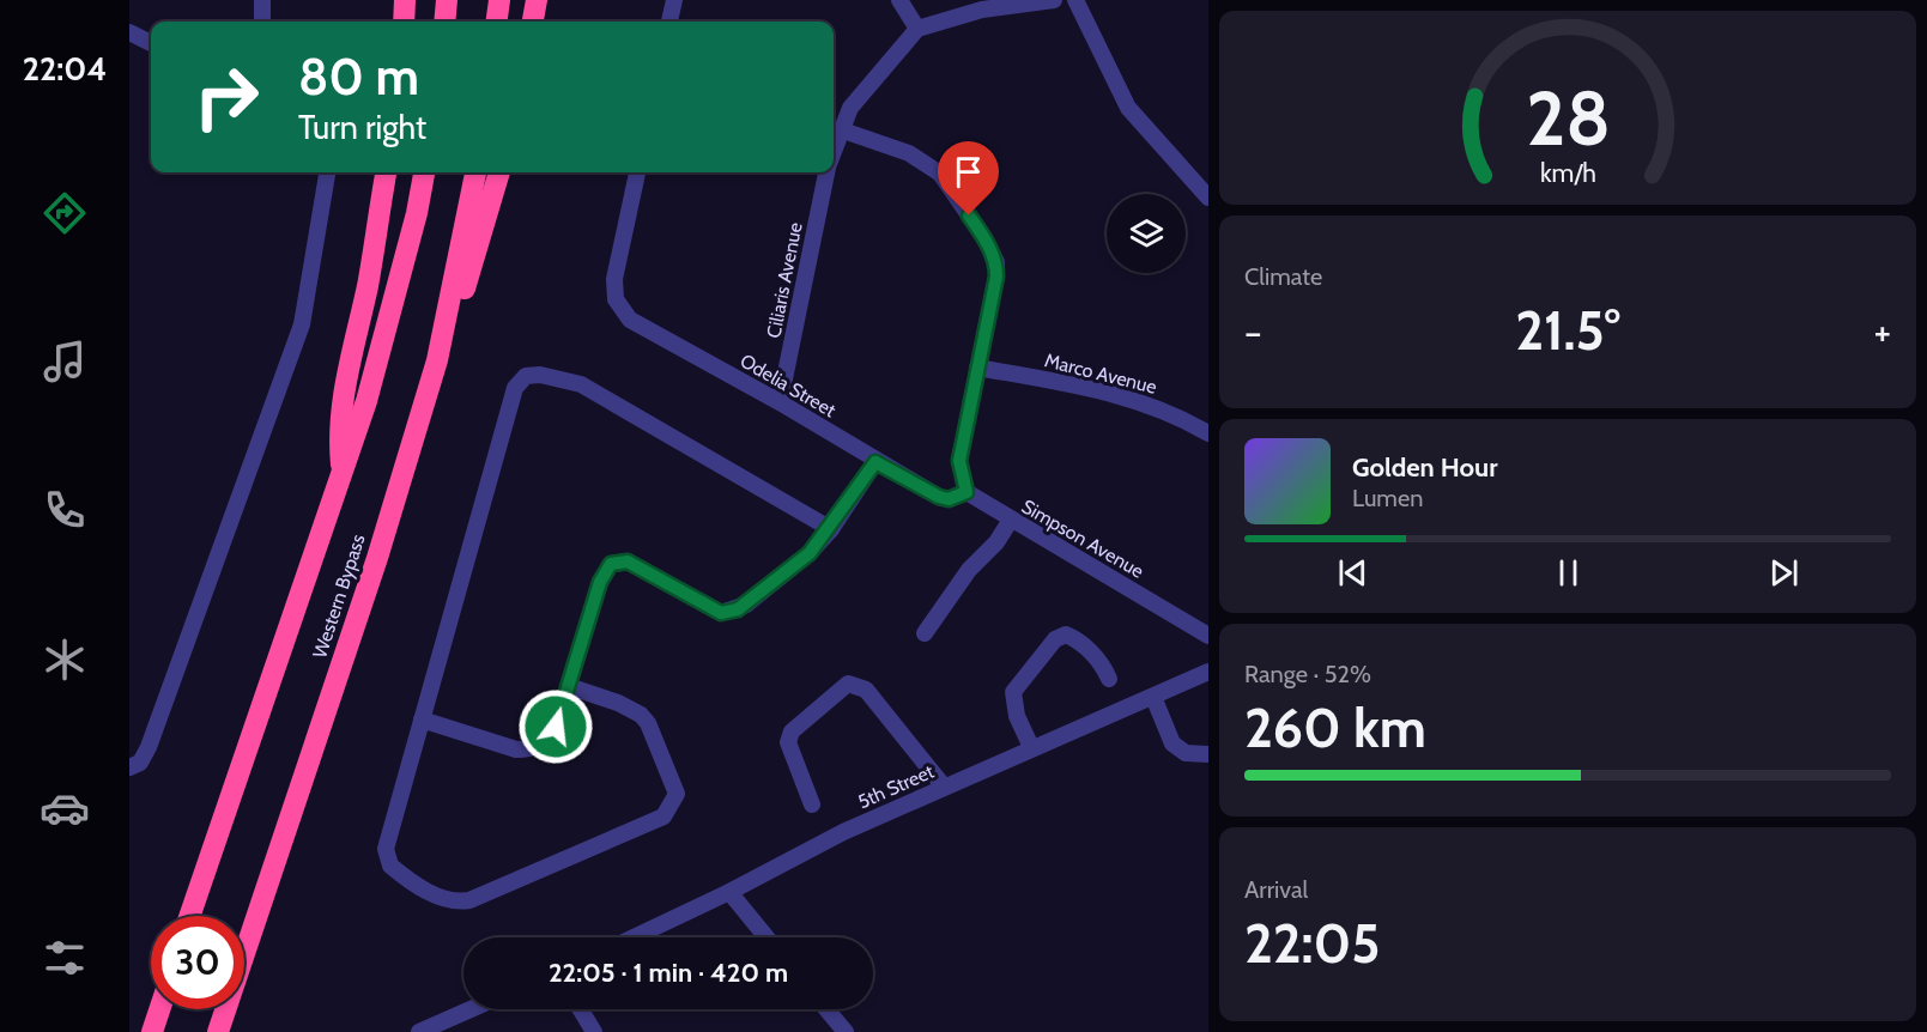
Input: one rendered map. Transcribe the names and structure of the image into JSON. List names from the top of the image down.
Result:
{
  "streets": {
    "highway": ["Western Bypass"],
    "street": [
      "Ciliaris Avenue",
      "Marco Avenue",
      "Odelia Street",
      "Simpson Avenue",
      "5th Street"
    ]
  },
  "crossings": [
    ["Ciliaris Avenue", "Odelia Street"],
    ["Odelia Street", "Simpson Avenue"]
  ],
  "page": {
    "tabs": "22:04",
    "turn": ["80 m", "Turn right"],
    "tile": [
      "Climate",
      ["Range · 52%", "260 km"],
      ["Arrival", "22:05"]
    ],
    "heat": ["−", "21.5°", "+"],
    "song": ["Golden Hour", "Lumen"],
    "limit": "30",
    "trip": "22:05 · 1 min · 420 m",
    "gauge": ["28", "km/h"]
  }
}
